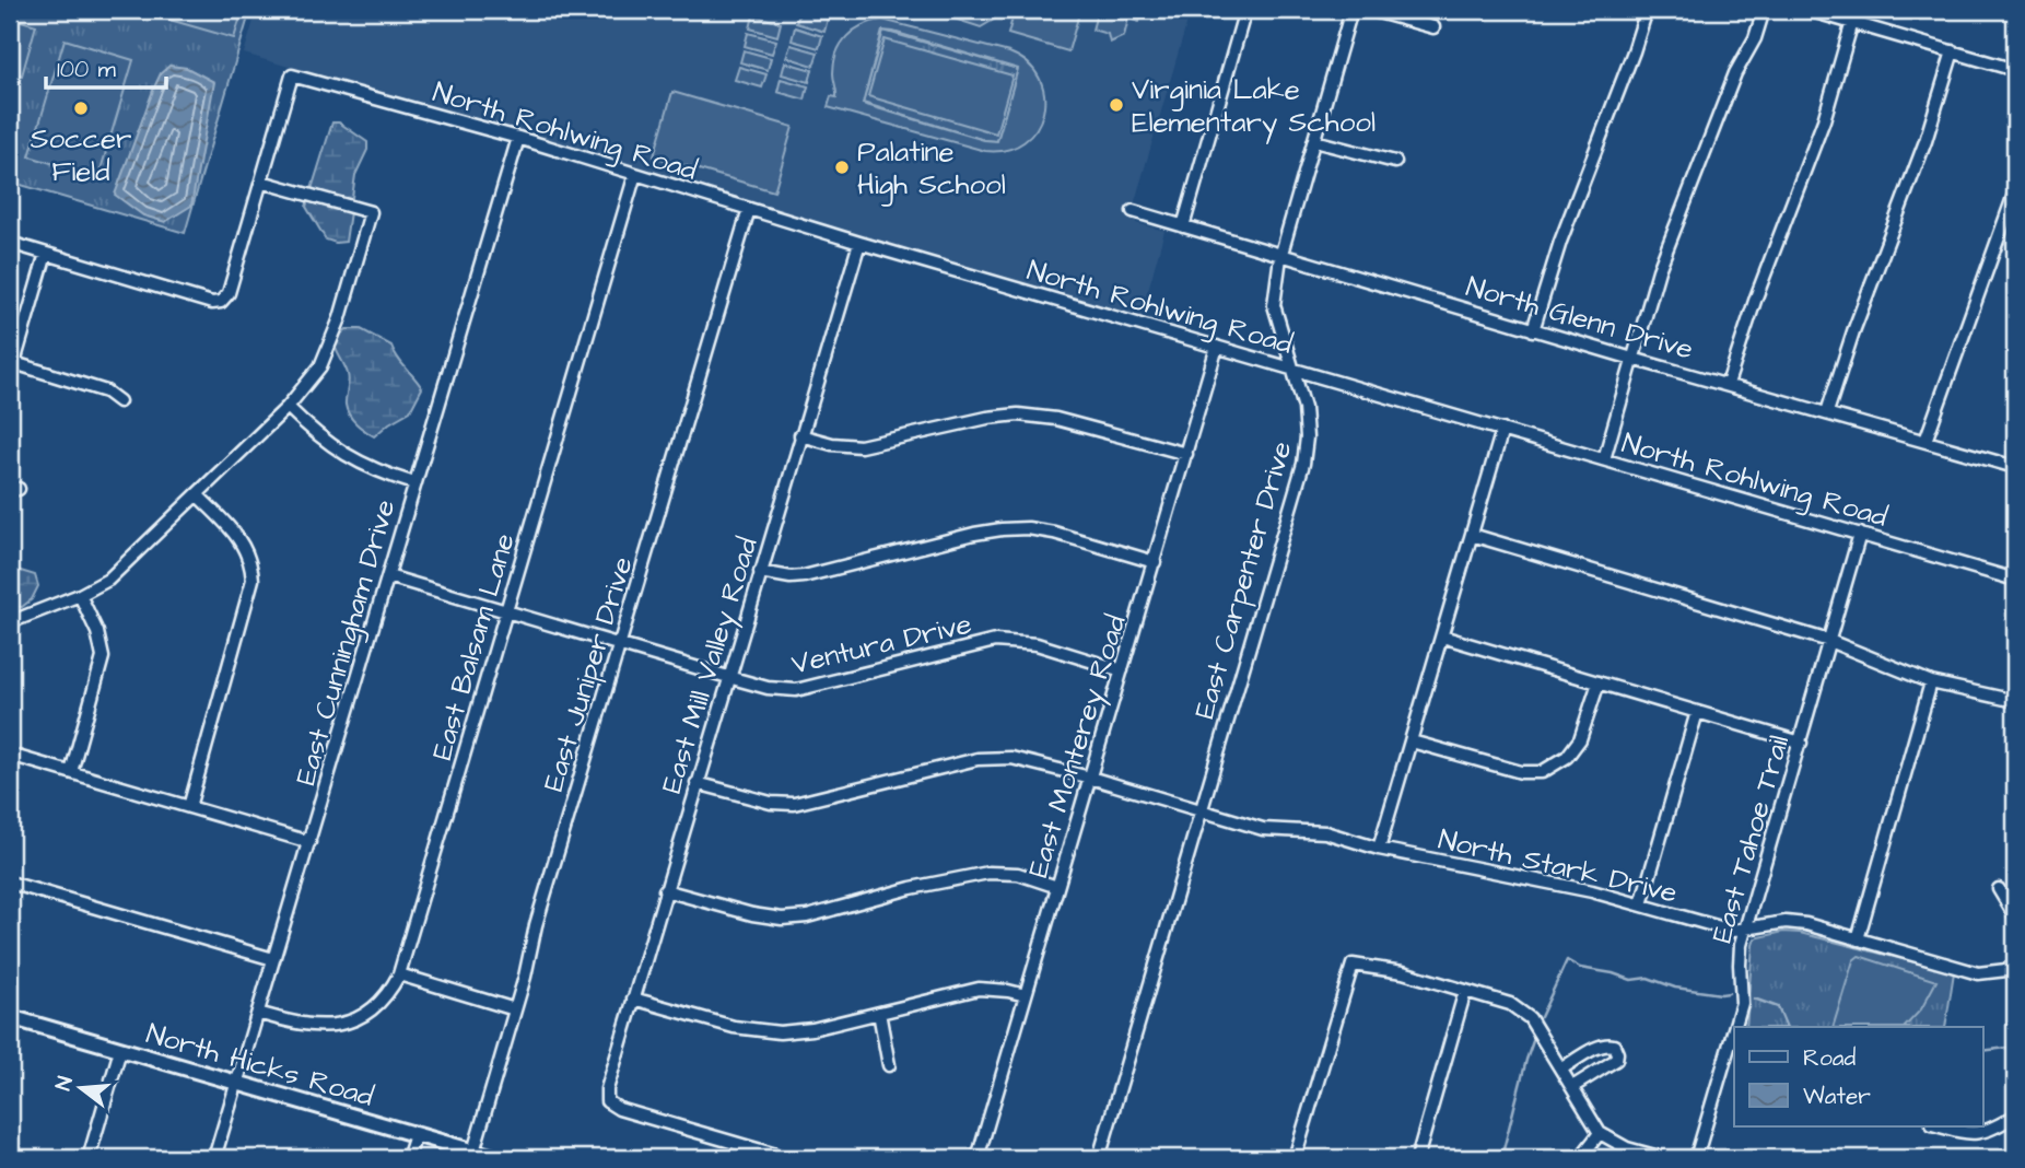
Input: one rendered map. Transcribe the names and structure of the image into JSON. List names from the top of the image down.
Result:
{
  "streets": {
    "main road": ["North Hicks Road"],
    "street": [
      "North Rohlwing Road",
      "North Glenn Drive",
      "East Carpenter Drive",
      "East Cunningham Drive",
      "Ventura Drive",
      "East Balsam Lane",
      "East Mill Valley Road",
      "East Juniper Drive",
      "East Monterey Road",
      "East Tahoe Trail",
      "North Stark Drive"
    ]
  },
  "crossings": [
    ["North Rohlwing Road", "East Carpenter Drive"],
    ["North Rohlwing Road", "East Cunningham Drive"],
    ["North Rohlwing Road", "East Balsam Lane"],
    ["North Rohlwing Road", "East Mill Valley Road"],
    ["North Rohlwing Road", "East Juniper Drive"],
    ["North Rohlwing Road", "East Monterey Road"],
    ["North Rohlwing Road", "East Tahoe Trail"],
    ["North Glenn Drive", "East Carpenter Drive"],
    ["East Carpenter Drive", "North Stark Drive"],
    ["East Cunningham Drive", "Ventura Drive"],
    ["East Cunningham Drive", "East Balsam Lane"],
    ["East Cunningham Drive", "North Hicks Road"],
    ["Ventura Drive", "East Balsam Lane"],
    ["Ventura Drive", "East Mill Valley Road"],
    ["Ventura Drive", "East Juniper Drive"],
    ["Ventura Drive", "East Monterey Road"],
    ["East Mill Valley Road", "North Stark Drive"],
    ["East Juniper Drive", "North Hicks Road"],
    ["East Monterey Road", "North Stark Drive"],
    ["East Tahoe Trail", "North Stark Drive"]
  ],
  "places": ["Virginia Lake Elementary School", "Soccer Field", "Palatine High School"],
  "legend": ["Road", "Water"],
  "scale_bar": "100 m",
  "north": "left"
}
